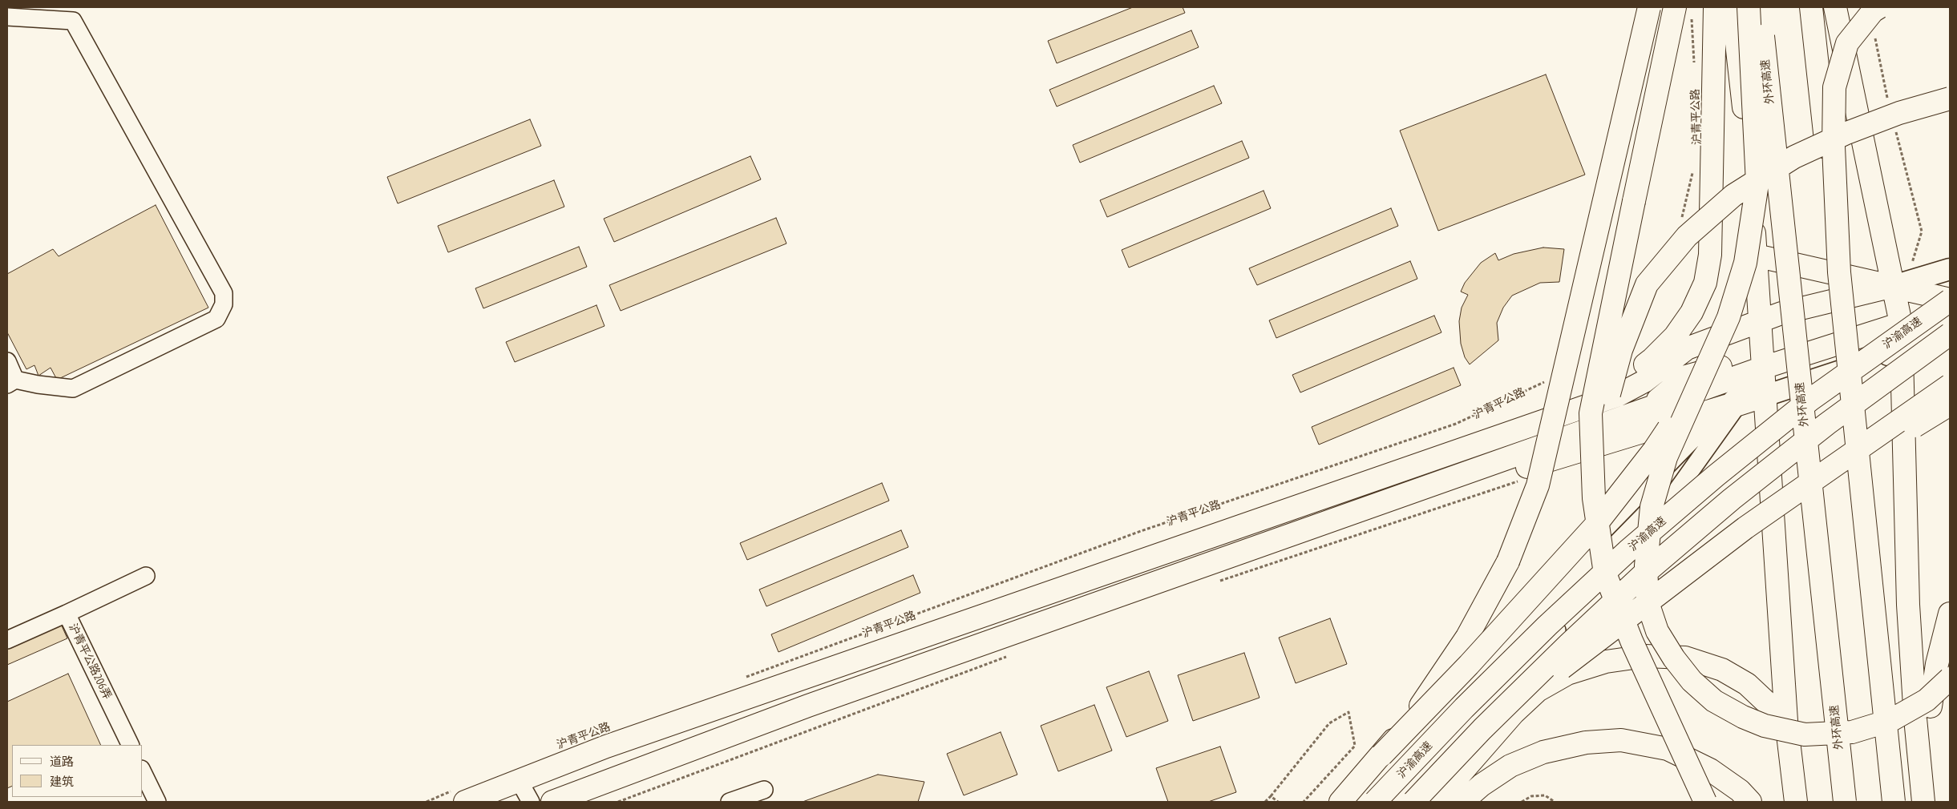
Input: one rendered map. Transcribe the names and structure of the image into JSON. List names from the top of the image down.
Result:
{
  "streets": {
    "highway": ["外环高速", "沪青平公路", "沪渝高速"],
    "street": ["沪青平公路206弄"]
  },
  "legend": ["道路", "建筑"]
}
